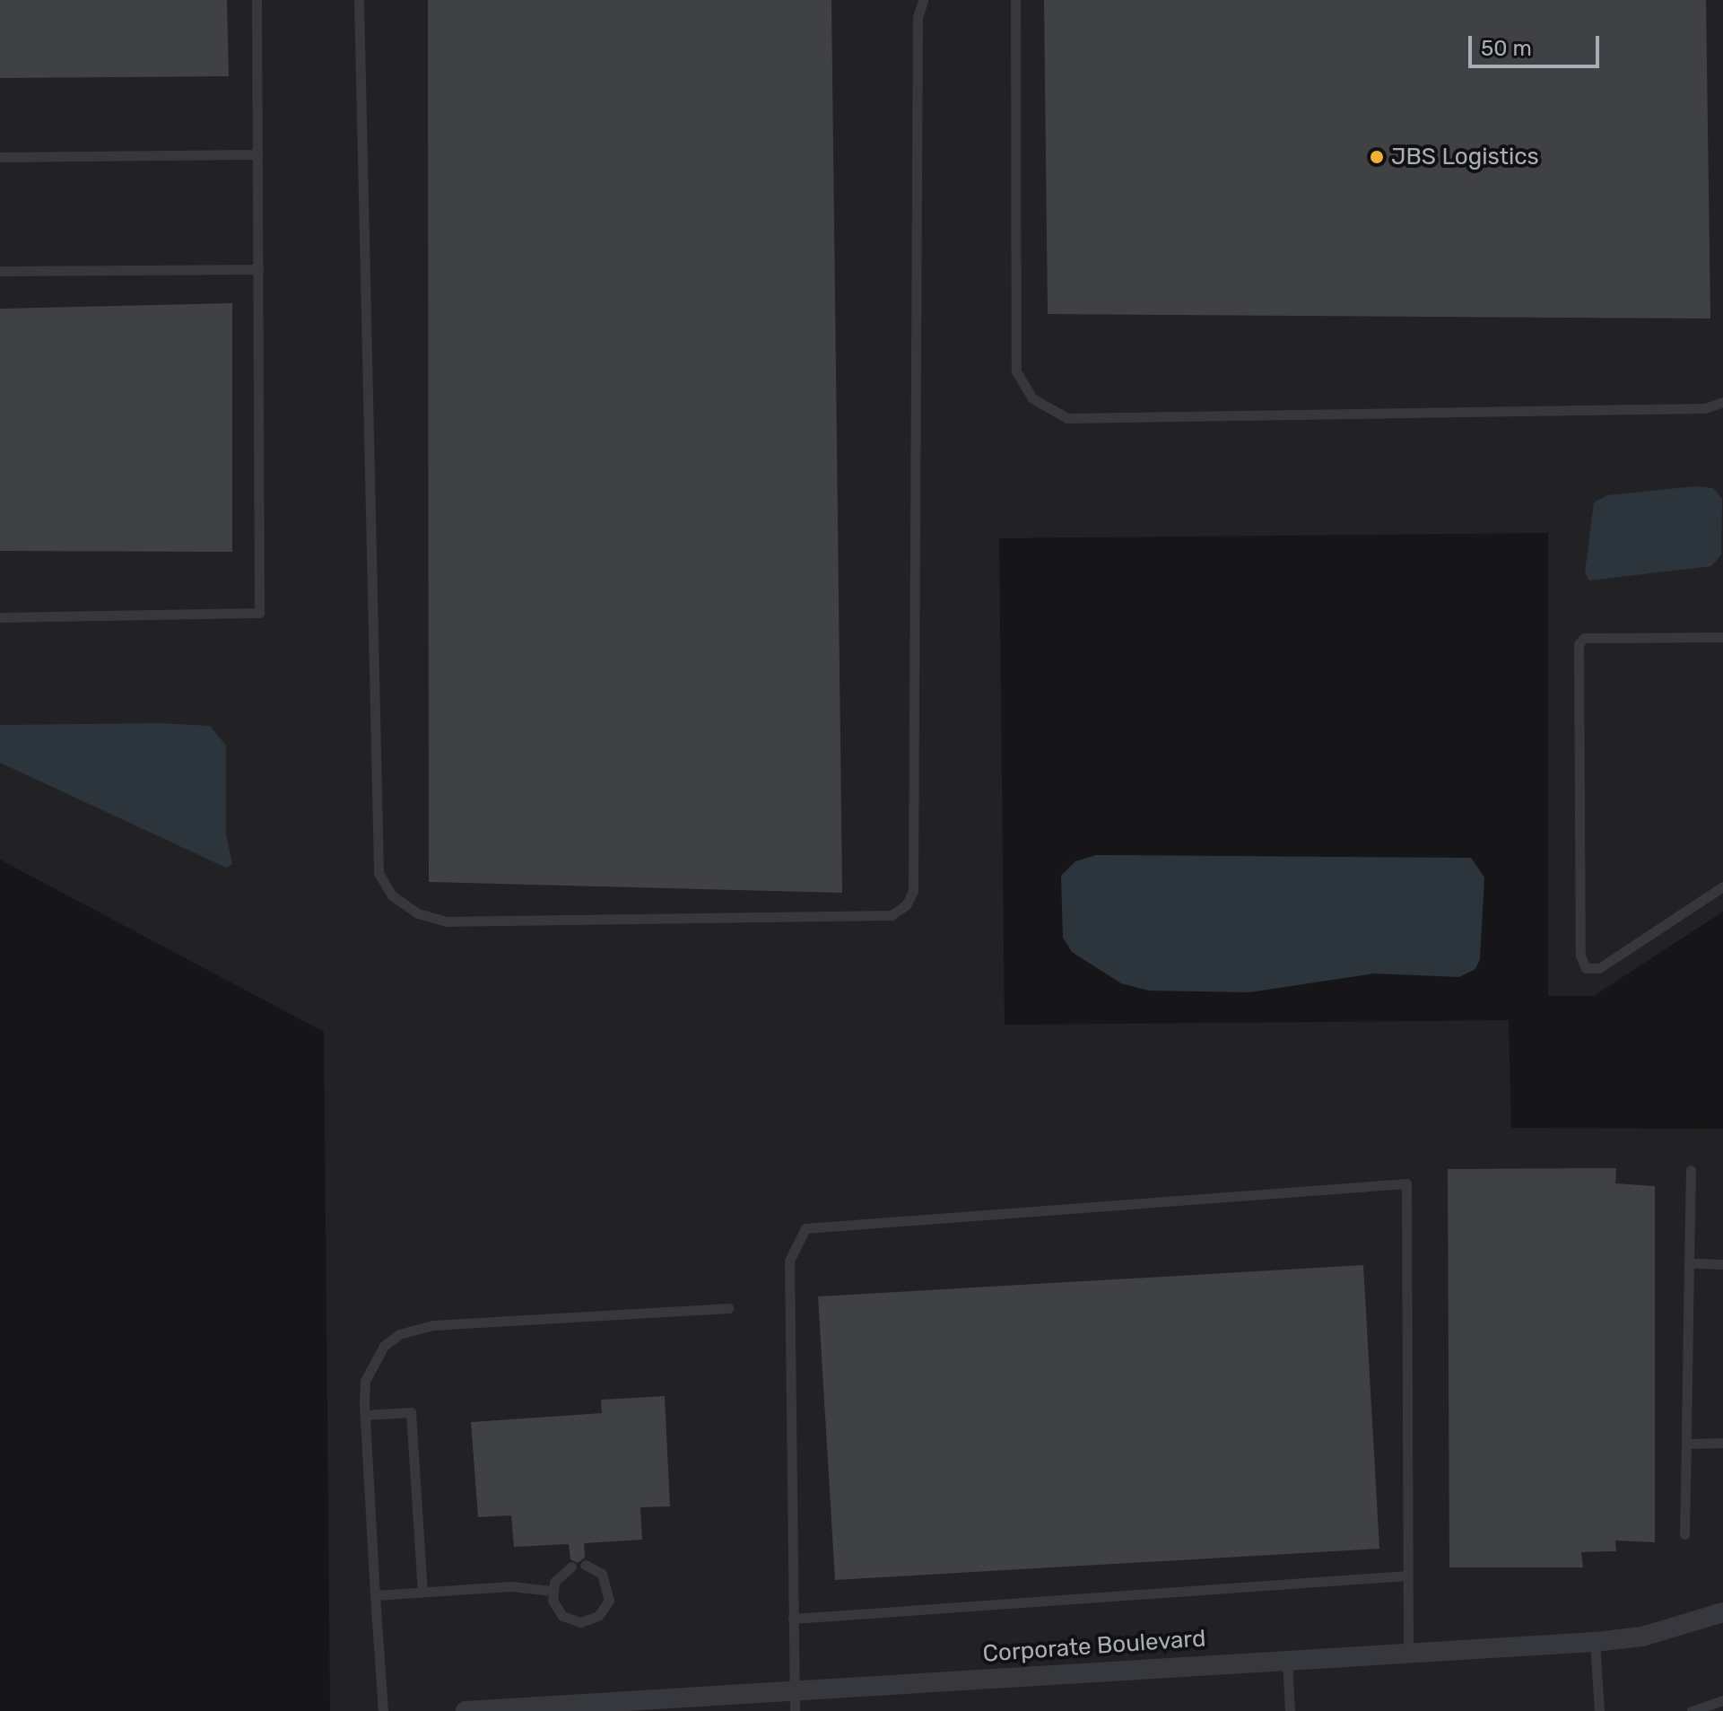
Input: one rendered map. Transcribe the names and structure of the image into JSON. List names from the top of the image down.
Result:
{
  "streets": {
    "street": ["Corporate Boulevard"]
  },
  "places": ["JBS Logistics"],
  "scale_bar": "50 m"
}
